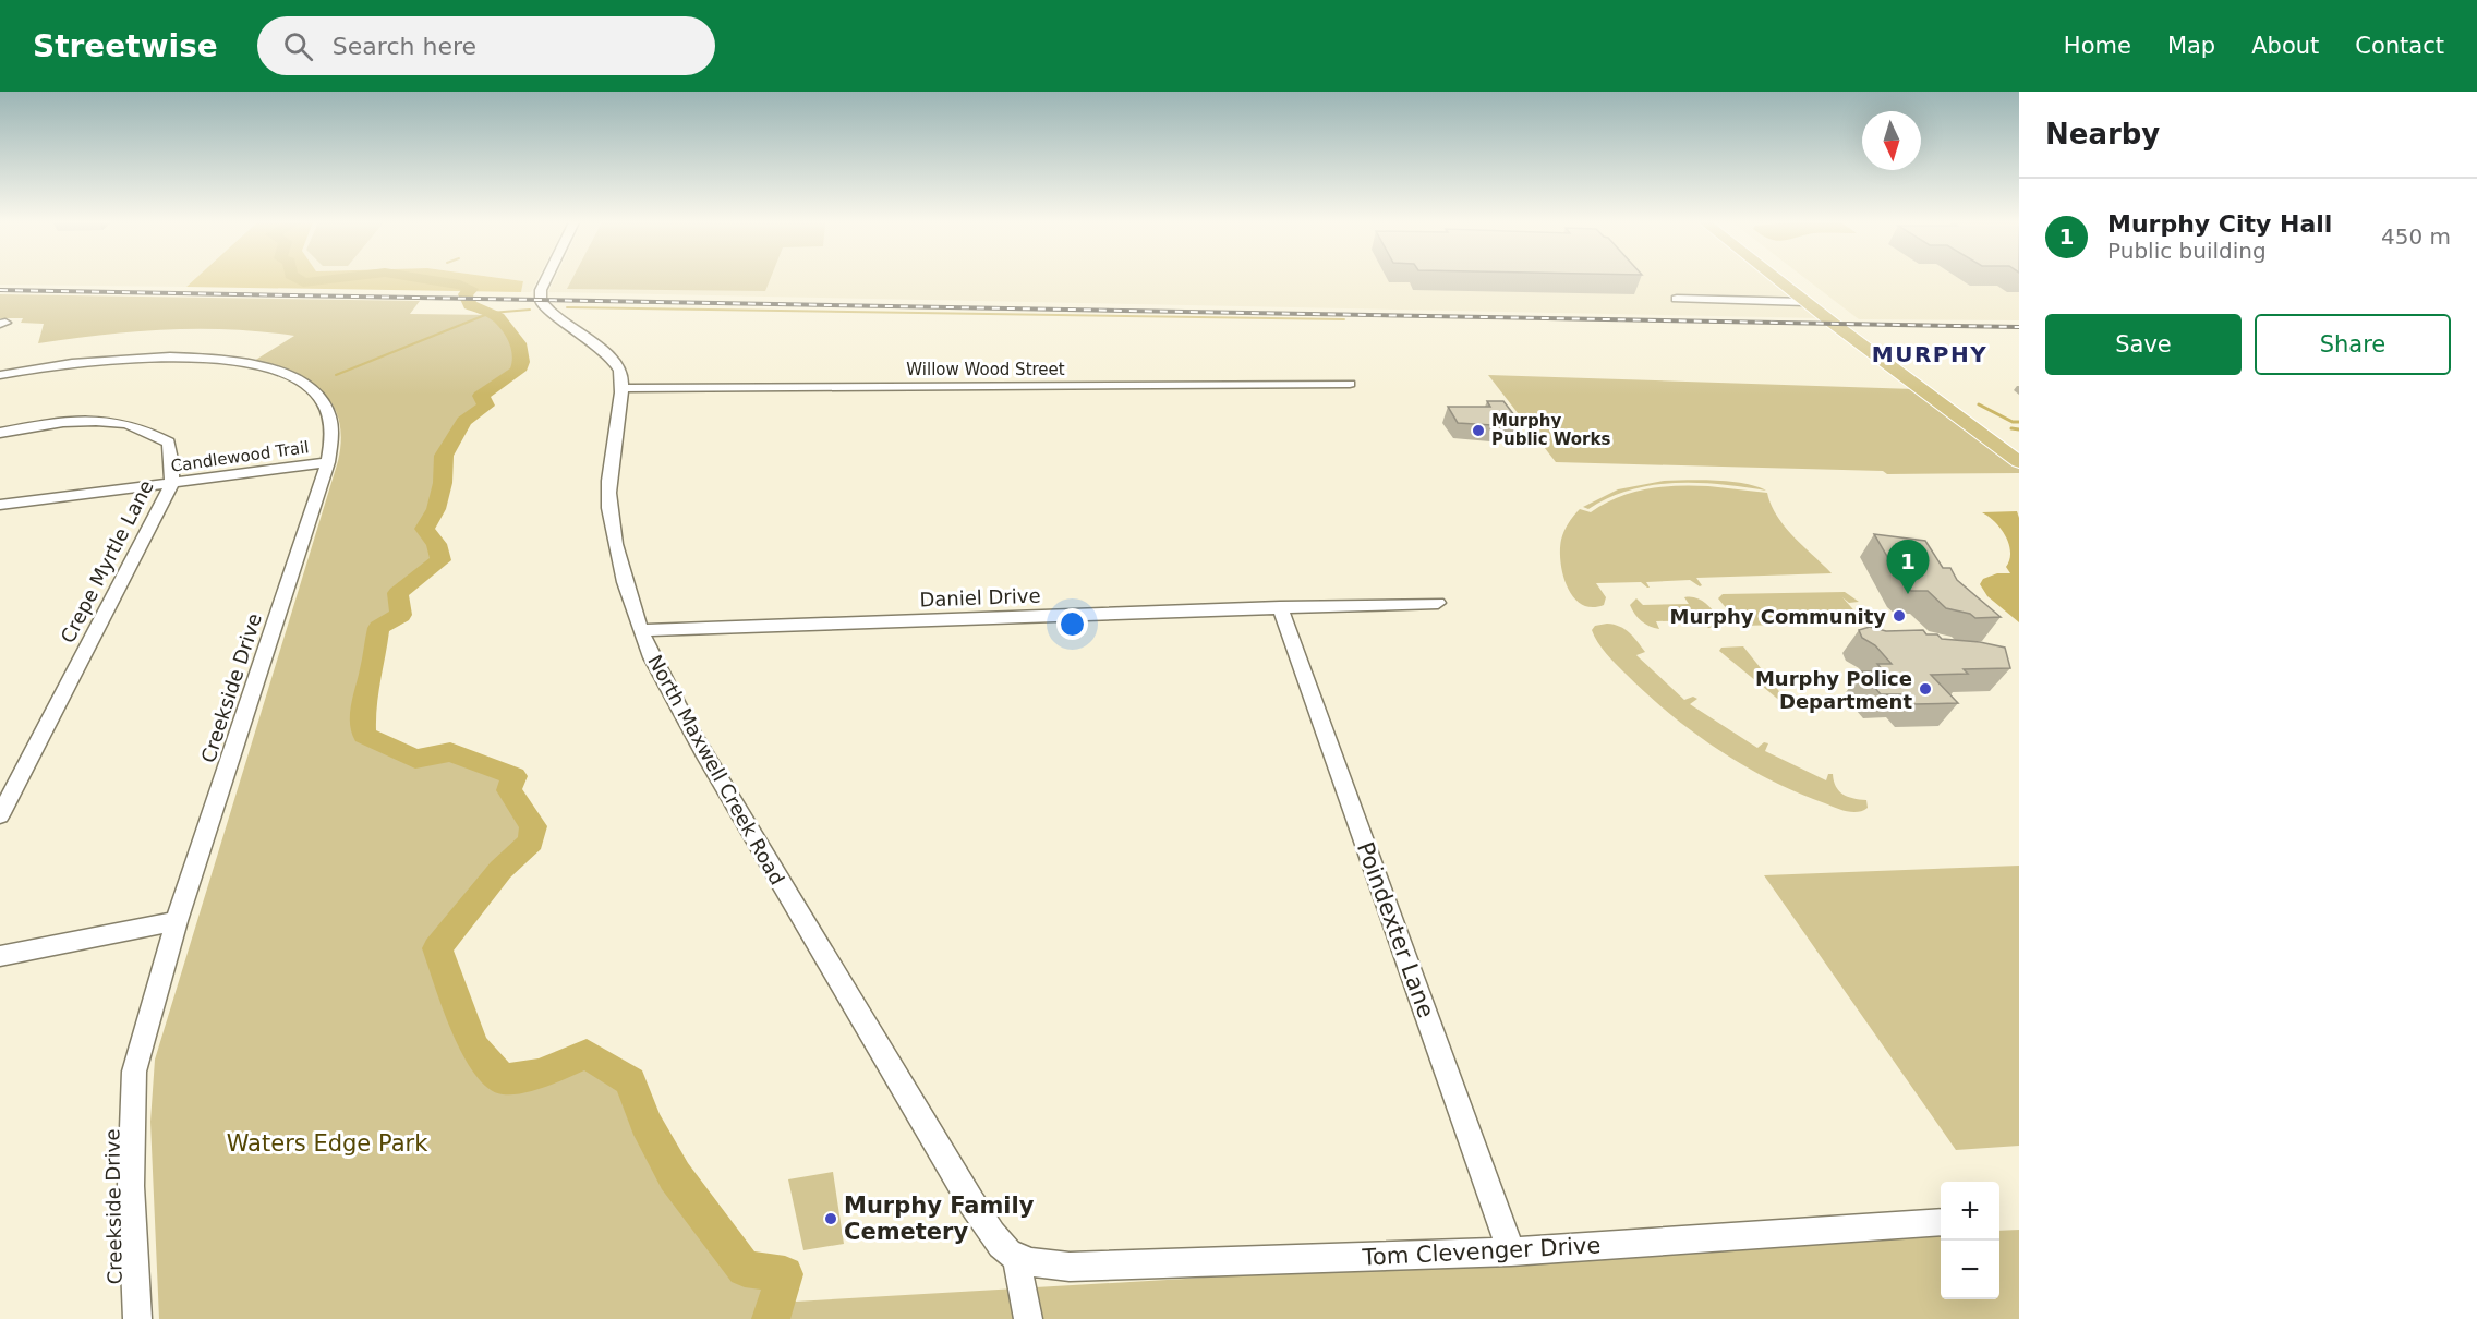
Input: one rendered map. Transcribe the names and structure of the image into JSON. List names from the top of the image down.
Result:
{
  "streets": {
    "street": [
      "Willow Wood Street",
      "Candlewood Trail",
      "Crepe Myrtle Lane",
      "Daniel Drive",
      "Creekside Drive",
      "North Maxwell Creek Road",
      "Poindexter Lane",
      "Tom Clevenger Drive"
    ]
  },
  "crossings": [
    ["Willow Wood Street", "North Maxwell Creek Road"],
    ["Candlewood Trail", "Crepe Myrtle Lane"],
    ["Candlewood Trail", "Creekside Drive"],
    ["Daniel Drive", "North Maxwell Creek Road"],
    ["Daniel Drive", "Poindexter Lane"],
    ["North Maxwell Creek Road", "Tom Clevenger Drive"],
    ["Poindexter Lane", "Tom Clevenger Drive"]
  ],
  "districts": ["MURPHY"],
  "parks": ["Waters Edge Park"],
  "places": [
    "Murphy Public Works",
    "Murphy Community",
    "Murphy Police Department",
    "Murphy Family Cemetery"
  ],
  "north": "bottom",
  "page": {
    "header": "Streetwise",
    "search": "Search here",
    "nav": [
      "Home",
      "Map",
      "About",
      "Contact"
    ],
    "heading": "Nearby",
    "list": [
      {
        "mark": "1",
        "name": "Murphy City Hall",
        "note": "Public building",
        "value": "450 m"
      }
    ],
    "buttons": ["Save", "Share"],
    "pins": "1",
    "map_buttons": ["+", "−"]
  }
}
